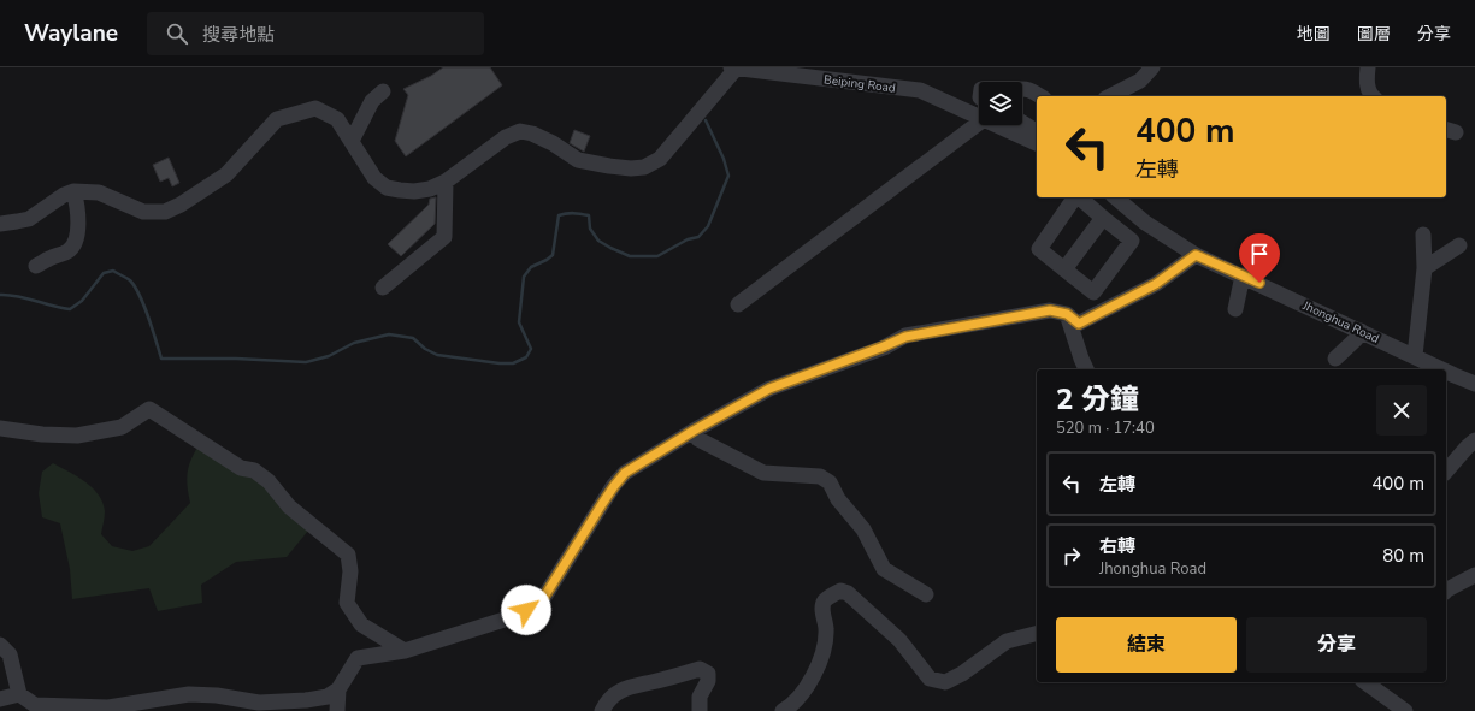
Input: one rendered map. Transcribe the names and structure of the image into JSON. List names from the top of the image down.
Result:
{
  "streets": {
    "street": ["Beiping Road", "Jhonghua Road"]
  },
  "page": {
    "header": "Waylane",
    "search": "搜尋地點",
    "nav": ["地圖", "圖層", "分享"],
    "turn": ["400 m", "左轉"],
    "heading": ["2 分鐘", "520 m · 17:40"],
    "list": [
      {
        "name": "左轉",
        "value": "400 m"
      },
      {
        "name": "右轉",
        "note": "Jhonghua Road",
        "value": "80 m"
      }
    ],
    "buttons": ["結束", "分享"]
  }
}
